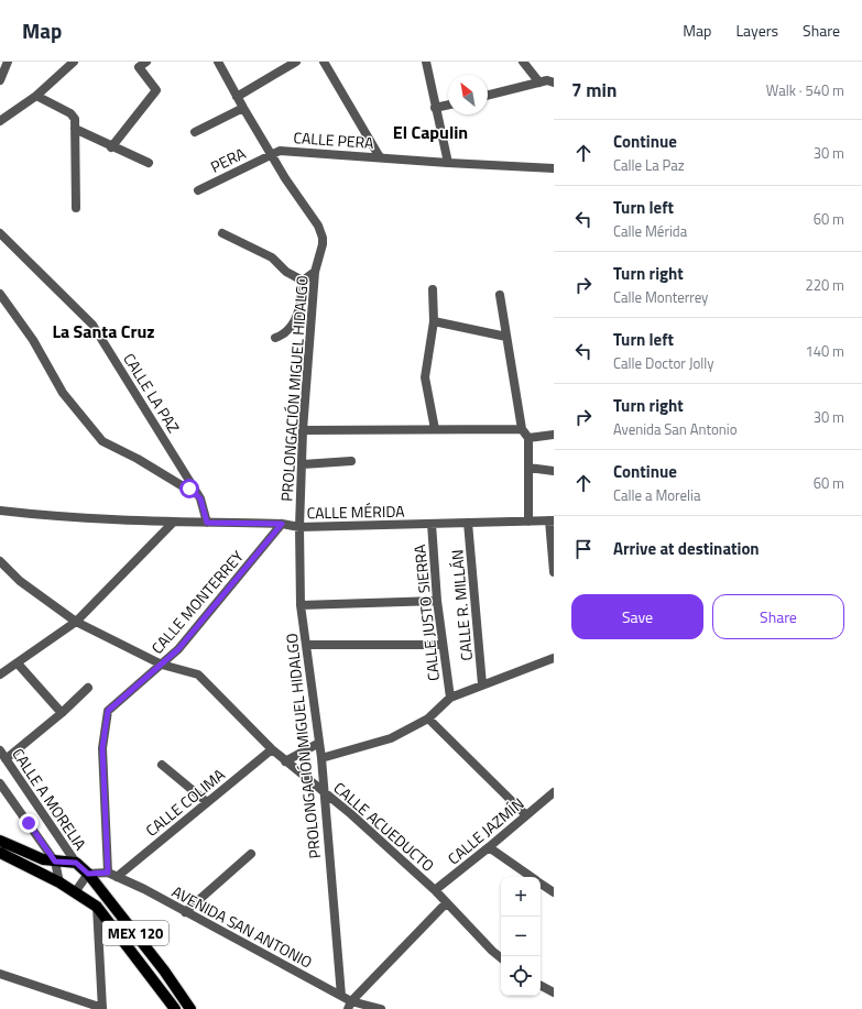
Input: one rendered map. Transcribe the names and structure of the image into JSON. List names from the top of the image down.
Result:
{
  "streets": {
    "main road": ["MEX 120"],
    "street": [
      "CALLE PERA",
      "PERA",
      "PROLONGACIÓN MIGUEL HIDALGO",
      "CALLE LA PAZ",
      "CALLE MÉRIDA",
      "CALLE MONTERREY",
      "CALLE R. MILLÁN",
      "CALLE JUSTO SIERRA",
      "CALLE A MORELIA",
      "CALLE COLIMA",
      "CALLE ACUEDUCTO",
      "CALLE JAZMÍN",
      "AVENIDA SAN ANTONIO"
    ]
  },
  "crossings": [
    ["CALLE PERA", "PERA"],
    ["CALLE PERA", "PROLONGACIÓN MIGUEL HIDALGO"],
    ["PERA", "PROLONGACIÓN MIGUEL HIDALGO"],
    ["PROLONGACIÓN MIGUEL HIDALGO", "CALLE MÉRIDA"],
    ["PROLONGACIÓN MIGUEL HIDALGO", "CALLE ACUEDUCTO"],
    ["PROLONGACIÓN MIGUEL HIDALGO", "AVENIDA SAN ANTONIO"],
    ["CALLE LA PAZ", "CALLE MÉRIDA"],
    ["CALLE MÉRIDA", "CALLE MONTERREY"],
    ["CALLE MÉRIDA", "CALLE R. MILLÁN"],
    ["CALLE MÉRIDA", "CALLE JUSTO SIERRA"],
    ["CALLE MONTERREY", "CALLE COLIMA"],
    ["CALLE MONTERREY", "CALLE ACUEDUCTO"],
    ["CALLE MONTERREY", "AVENIDA SAN ANTONIO"],
    ["CALLE A MORELIA", "MEX 120"],
    ["CALLE COLIMA", "CALLE ACUEDUCTO"],
    ["CALLE COLIMA", "AVENIDA SAN ANTONIO"],
    ["CALLE ACUEDUCTO", "CALLE JAZMÍN"]
  ],
  "districts": ["El Capulin", "La Santa Cruz"],
  "north": "top left",
  "page": {
    "header": "Map",
    "nav": ["Map", "Layers", "Share"],
    "heading": ["7 min", "Walk · 540 m"],
    "list": [
      ["Continue", "Calle La Paz", "30 m"],
      ["Turn left", "Calle Mérida", "60 m"],
      ["Turn right", "Calle Monterrey", "220 m"],
      ["Turn left", "Calle Doctor Jolly", "140 m"],
      ["Turn right", "Avenida San Antonio", "30 m"],
      ["Continue", "Calle a Morelia", "60 m"],
      "Arrive at destination"
    ],
    "buttons": ["Save", "Share"],
    "map_buttons": ["+", "−"]
  }
}
